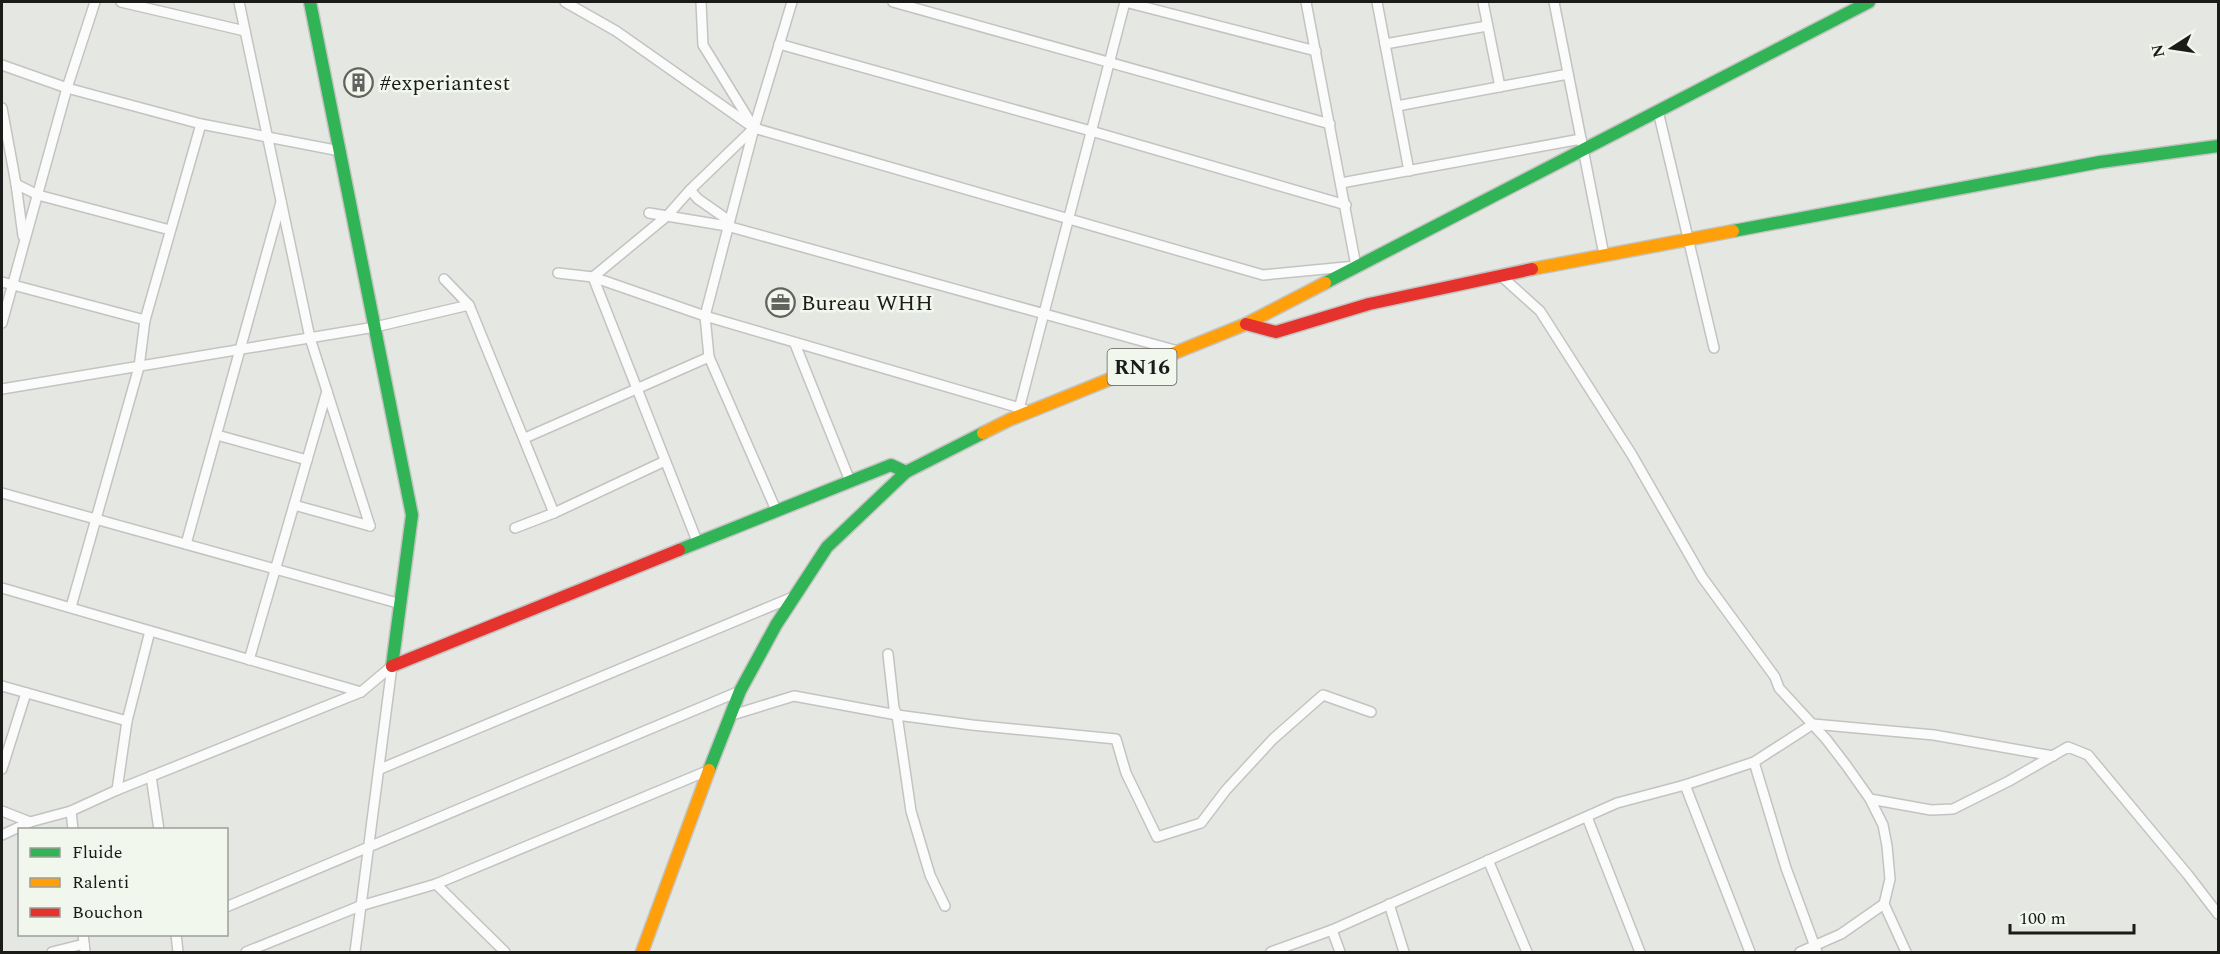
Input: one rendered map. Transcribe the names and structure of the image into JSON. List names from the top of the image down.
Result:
{
  "streets": {
    "street": ["RN16"]
  },
  "places": {
    "building": ["#experiantest"],
    "office": ["Bureau WHH"]
  },
  "legend": ["Fluide", "Ralenti", "Bouchon"],
  "scale_bar": "100 m",
  "north": "left"
}
